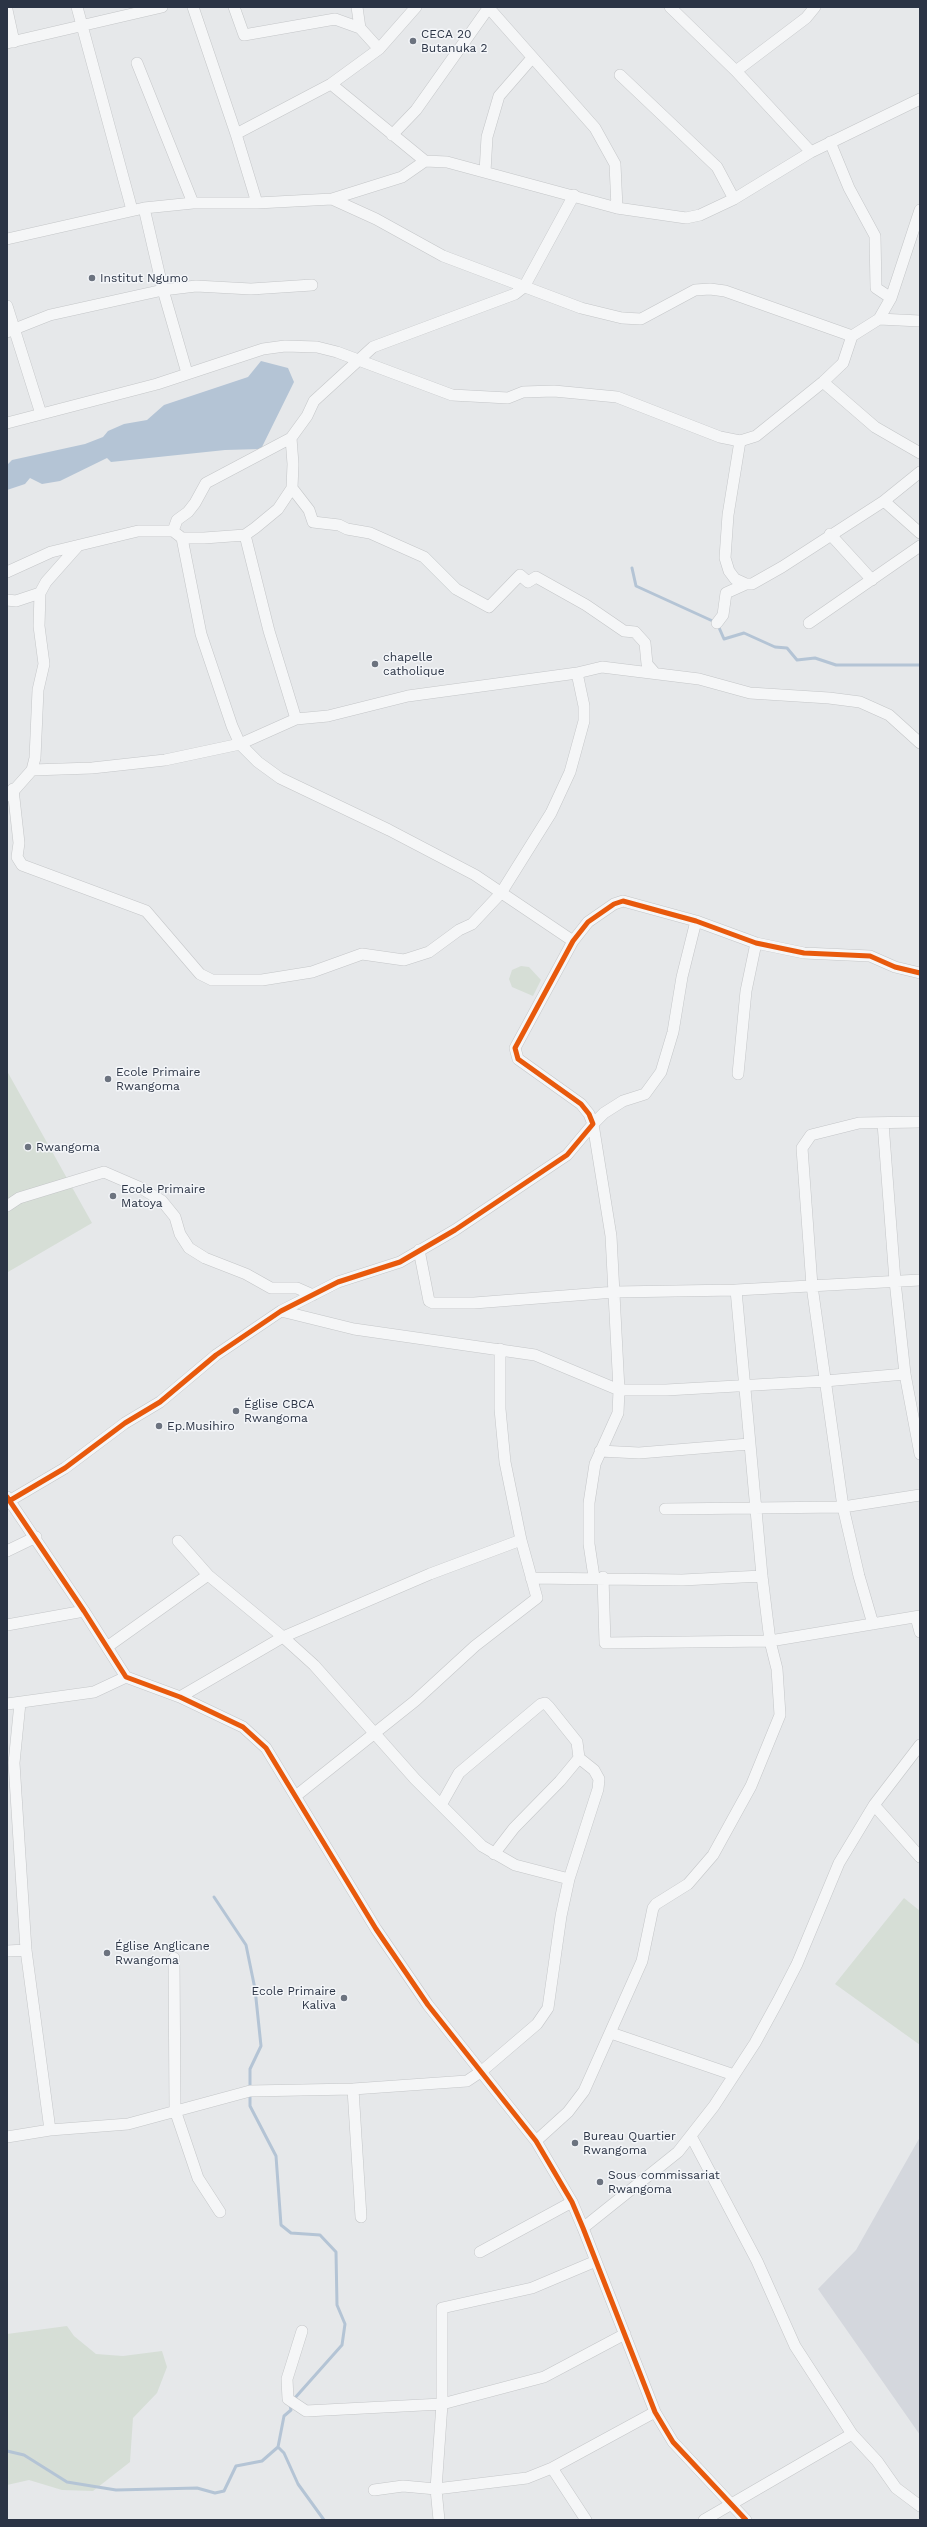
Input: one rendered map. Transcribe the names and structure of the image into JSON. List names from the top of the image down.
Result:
{
  "places": [
    "CECA 20 Butanuka 2",
    "Institut Ngumo",
    "chapelle catholique",
    "Ecole Primaire Rwangoma",
    "Rwangoma",
    "Ecole Primaire Matoya",
    "Église CBCA Rwangoma",
    "Ep.Musihiro",
    "Église Anglicane Rwangoma",
    "Ecole Primaire Kaliva",
    "Bureau Quartier Rwangoma",
    "Sous commissariat Rwangoma"
  ]
}
